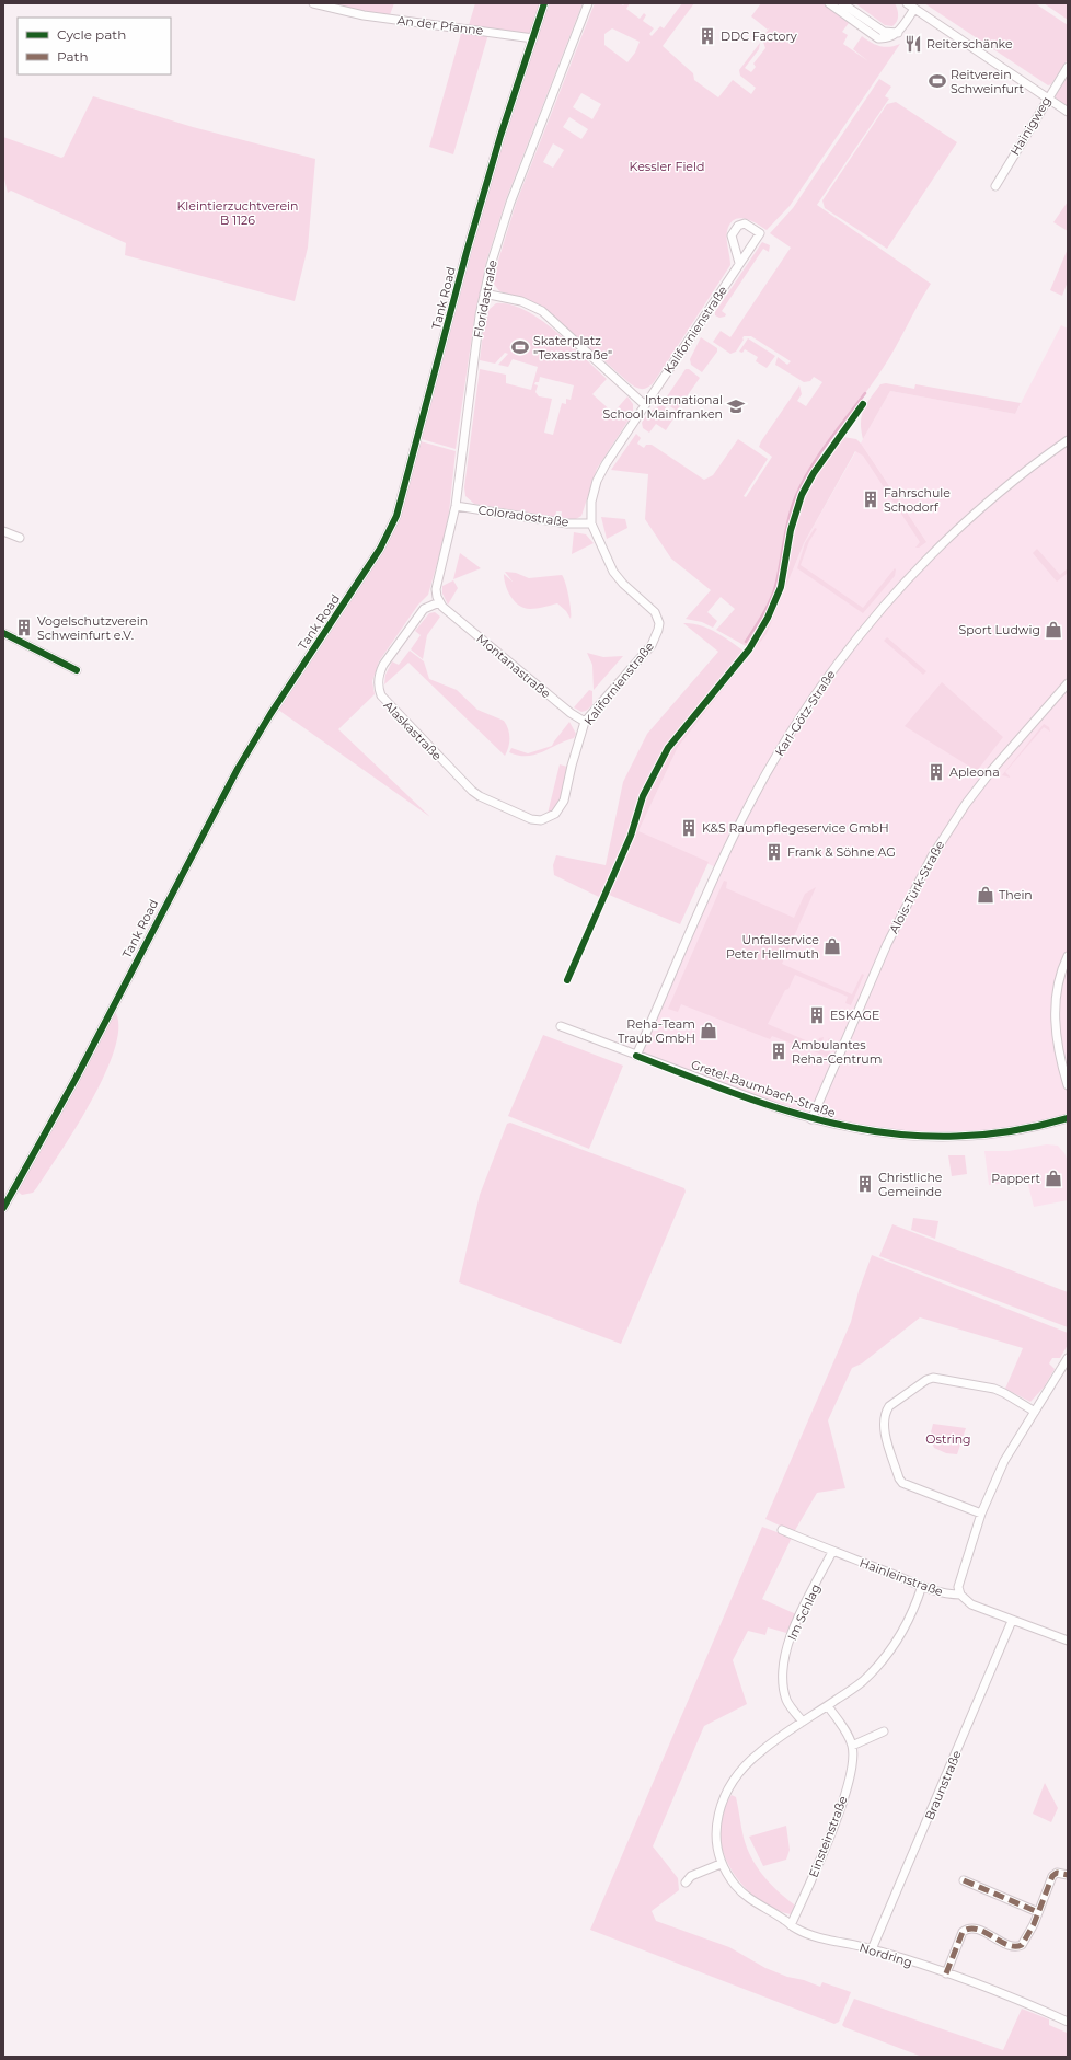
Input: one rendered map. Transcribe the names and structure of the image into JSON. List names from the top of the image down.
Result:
{
  "streets": {
    "street": [
      "An der Pfanne",
      "Hainigweg",
      "Tank Road",
      "Floridastraße",
      "Kalifornienstraße",
      "Coloradostraße",
      "Montanastraße",
      "Karl-Götz-Straße",
      "Alaskastraße",
      "Alois-Türk-Straße",
      "Gretel-Baumbach-Straße",
      "Hainleinstraße",
      "Im Schlag",
      "Braunstraße",
      "Einsteinstraße",
      "Nordring"
    ]
  },
  "crossings": [
    ["An der Pfanne", "Tank Road"],
    ["Floridastraße", "Coloradostraße"],
    ["Floridastraße", "Montanastraße"],
    ["Floridastraße", "Alaskastraße"],
    ["Kalifornienstraße", "Coloradostraße"],
    ["Kalifornienstraße", "Montanastraße"],
    ["Kalifornienstraße", "Alaskastraße"],
    ["Montanastraße", "Alaskastraße"],
    ["Karl-Götz-Straße", "Gretel-Baumbach-Straße"],
    ["Alois-Türk-Straße", "Gretel-Baumbach-Straße"],
    ["Hainleinstraße", "Im Schlag"],
    ["Hainleinstraße", "Braunstraße"],
    ["Hainleinstraße", "Nordring"],
    ["Im Schlag", "Nordring"],
    ["Braunstraße", "Nordring"],
    ["Einsteinstraße", "Nordring"]
  ],
  "parks": ["Kessler Field", "Kleintierzuchtverein B 1126", "Ostring"],
  "places": {
    "building": [
      "DDC Factory",
      "Fahrschule Schodorf",
      "Vogelschutzverein Schweinfurt e.V.",
      "Apleona",
      "K&S Raumpflegeservice GmbH",
      "Frank & Söhne AG",
      "ESKAGE",
      "Ambulantes Reha-Centrum",
      "Christliche Gemeinde"
    ],
    "restaurant": ["Reiterschänke"],
    "sports": ["Reitverein Schweinfurt", "Skaterplatz \"Texasstraße\""],
    "school or university": ["International School Mainfranken"],
    "shop": [
      "Sport Ludwig",
      "Thein",
      "Unfallservice Peter Hellmuth",
      "Reha-Team Traub GmbH",
      "Pappert"
    ]
  },
  "legend": ["Cycle path", "Path"]
}
